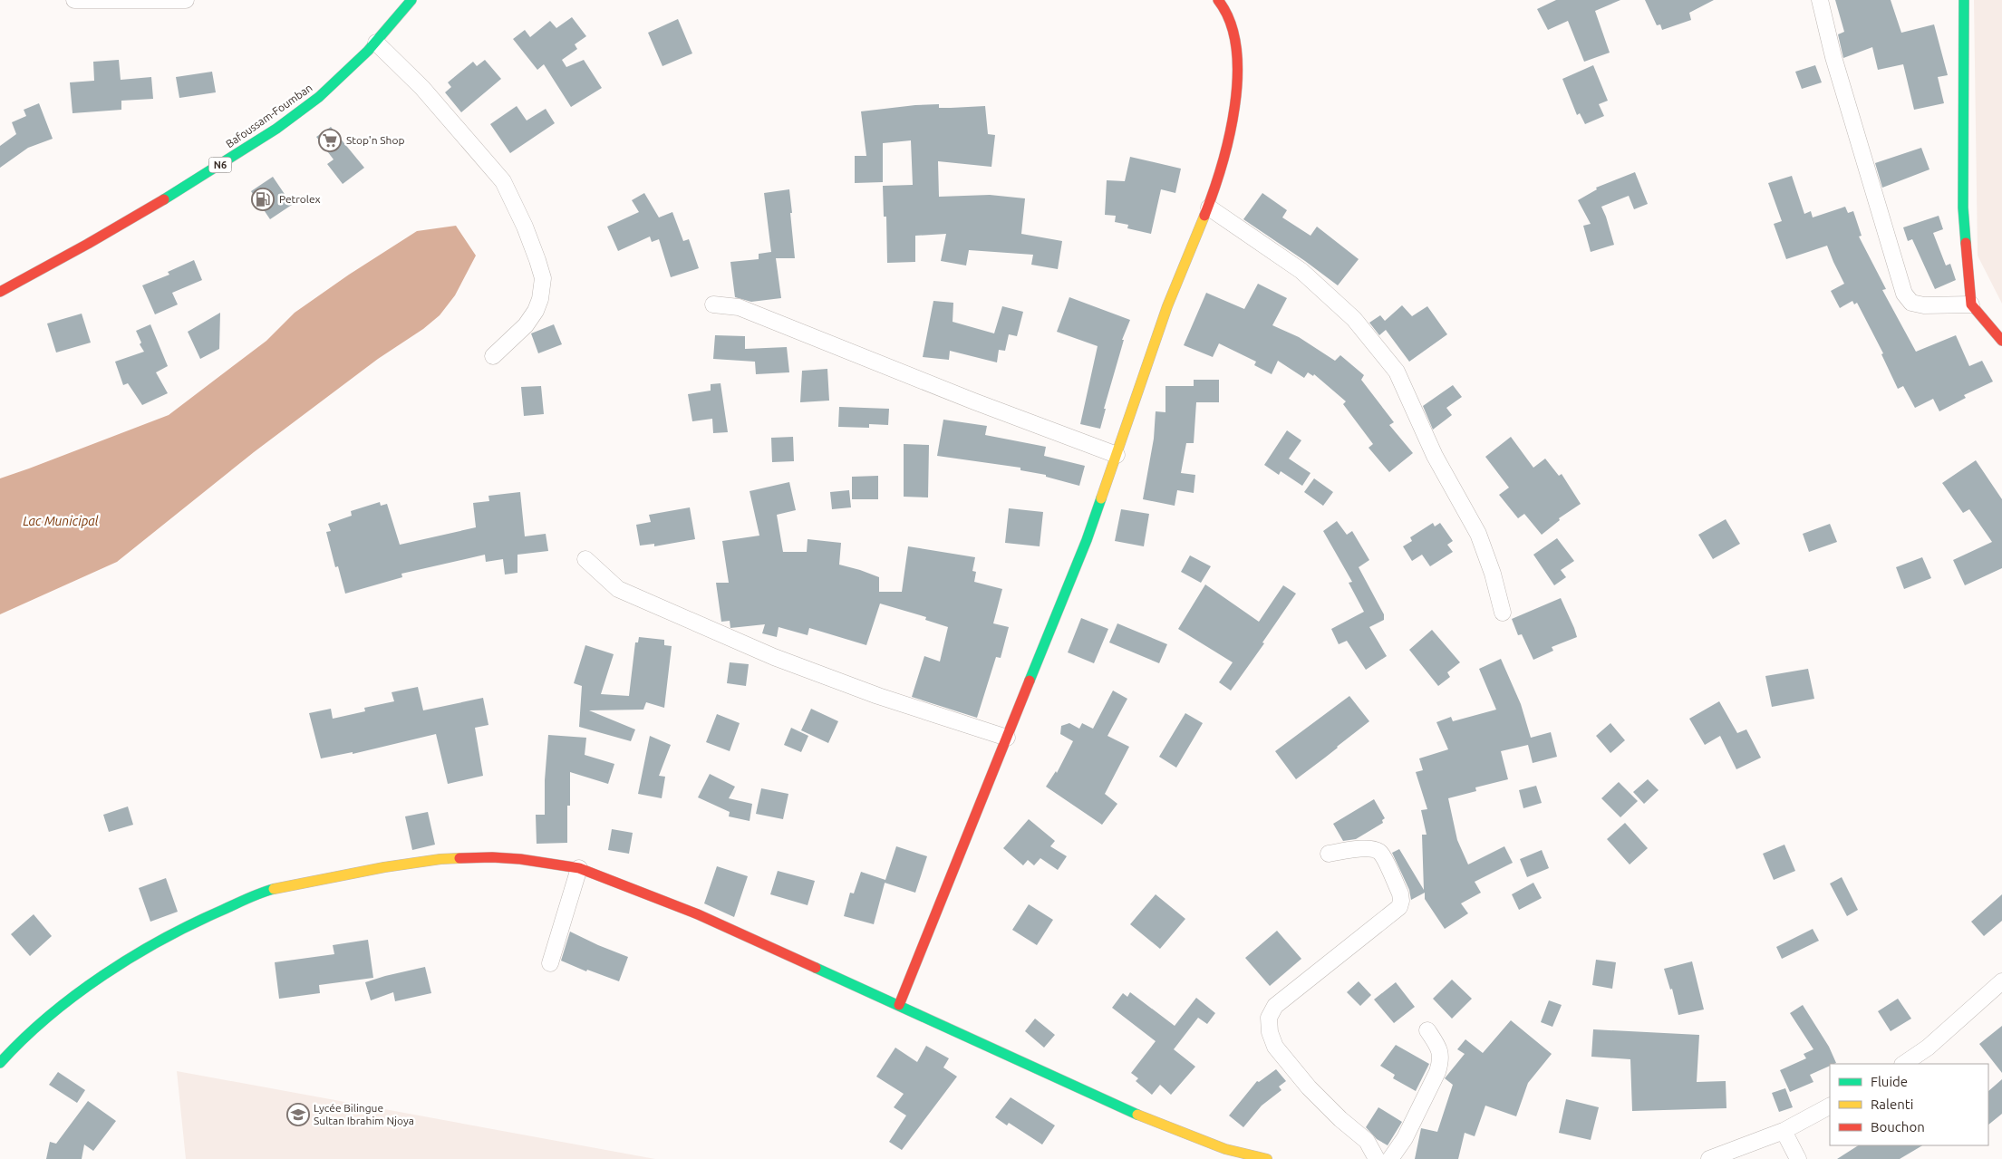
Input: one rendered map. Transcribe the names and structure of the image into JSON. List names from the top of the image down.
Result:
{
  "streets": {
    "main road": ["Bafoussam-Foumban", "N6"]
  },
  "water": ["Lac Municipal"],
  "places": {
    "supermarket": ["Stop'n Shop"],
    "fuel station": ["Petrolex"],
    "school or university": ["Lycée Bilingue Sultan Ibrahim Njoya"]
  },
  "legend": ["Fluide", "Ralenti", "Bouchon"]
}
